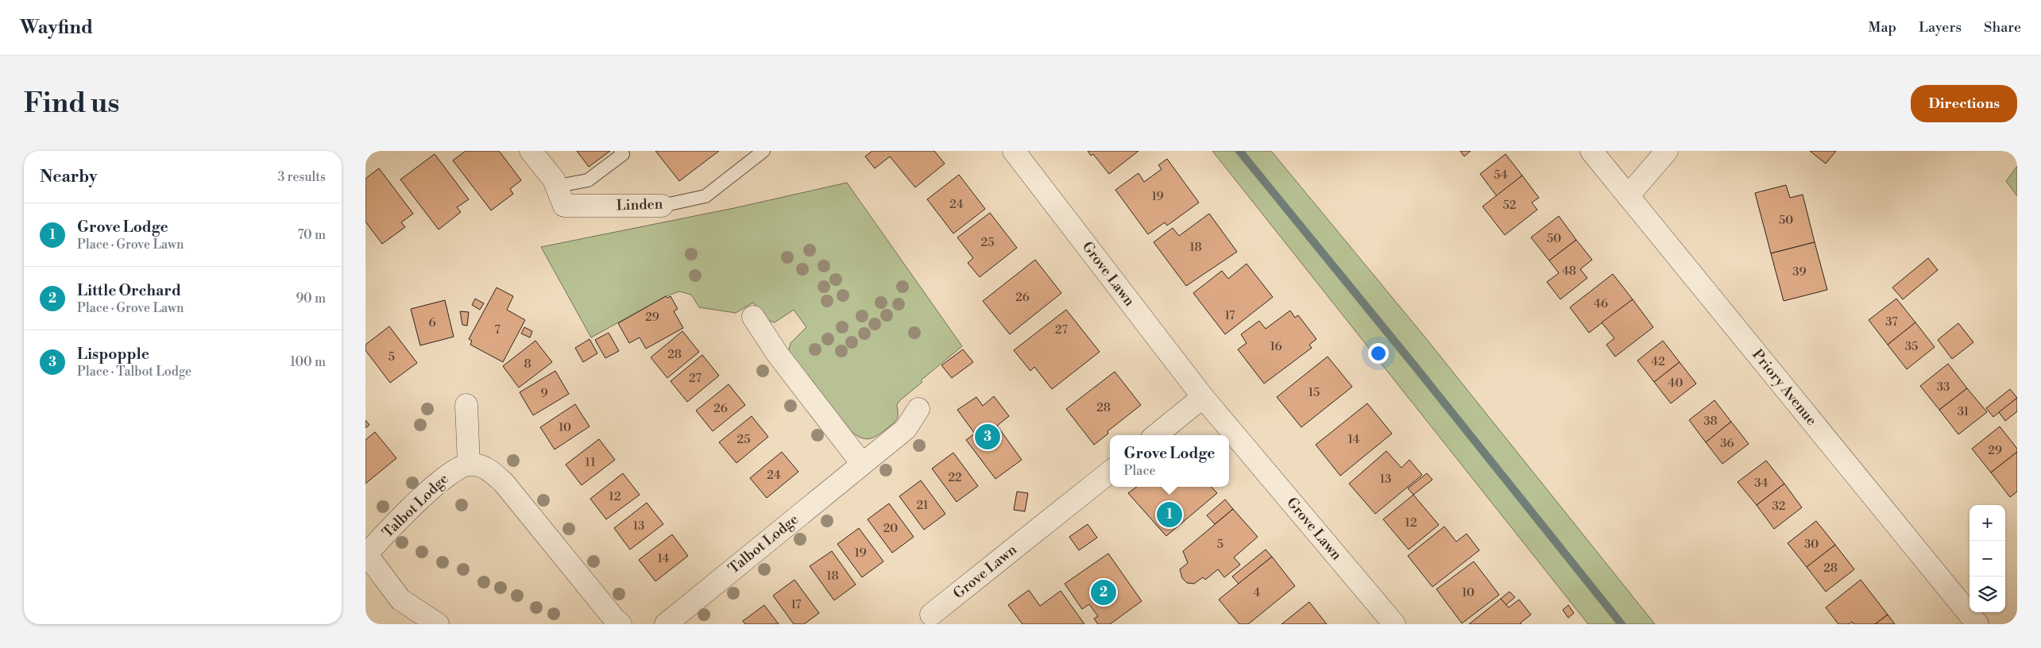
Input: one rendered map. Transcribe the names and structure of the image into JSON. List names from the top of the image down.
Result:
{
  "streets": {
    "street": [
      "Linden",
      "Grove Lawn",
      "Priory Avenue",
      "Talbot Lodge"
    ]
  },
  "house_numbers": [
    "54",
    "19",
    "24",
    "52",
    "50",
    "50",
    "25",
    "18",
    "48",
    "39",
    "26",
    "46",
    "17",
    "29",
    "37",
    "6",
    "7",
    "27",
    "16",
    "35",
    "28",
    "5",
    "42",
    "8",
    "27",
    "40",
    "33",
    "15",
    "9",
    "28",
    "26",
    "31",
    "38",
    "10",
    "25",
    "14",
    "36",
    "29",
    "11",
    "24",
    "22",
    "13",
    "34",
    "12",
    "21",
    "32",
    "12",
    "13",
    "20",
    "5",
    "30",
    "19",
    "14",
    "28",
    "18",
    "4",
    "10",
    "17"
  ],
  "page": {
    "header": "Wayfind",
    "nav": ["Map", "Layers", "Share"],
    "buttons": "Directions",
    "title": "Find us",
    "heading": ["Nearby", "3 results"],
    "list": [
      {
        "mark": "1",
        "name": "Grove Lodge",
        "note": "Place · Grove Lawn",
        "value": "70 m"
      },
      {
        "mark": "2",
        "name": "Little Orchard",
        "note": "Place · Grove Lawn",
        "value": "90 m"
      },
      {
        "mark": "3",
        "name": "Lispopple",
        "note": "Place · Talbot Lodge",
        "value": "100 m"
      }
    ],
    "pins": ["3", "1", "2"],
    "popup": ["Grove Lodge", "Place"],
    "map_buttons": ["+", "−"]
  }
}
